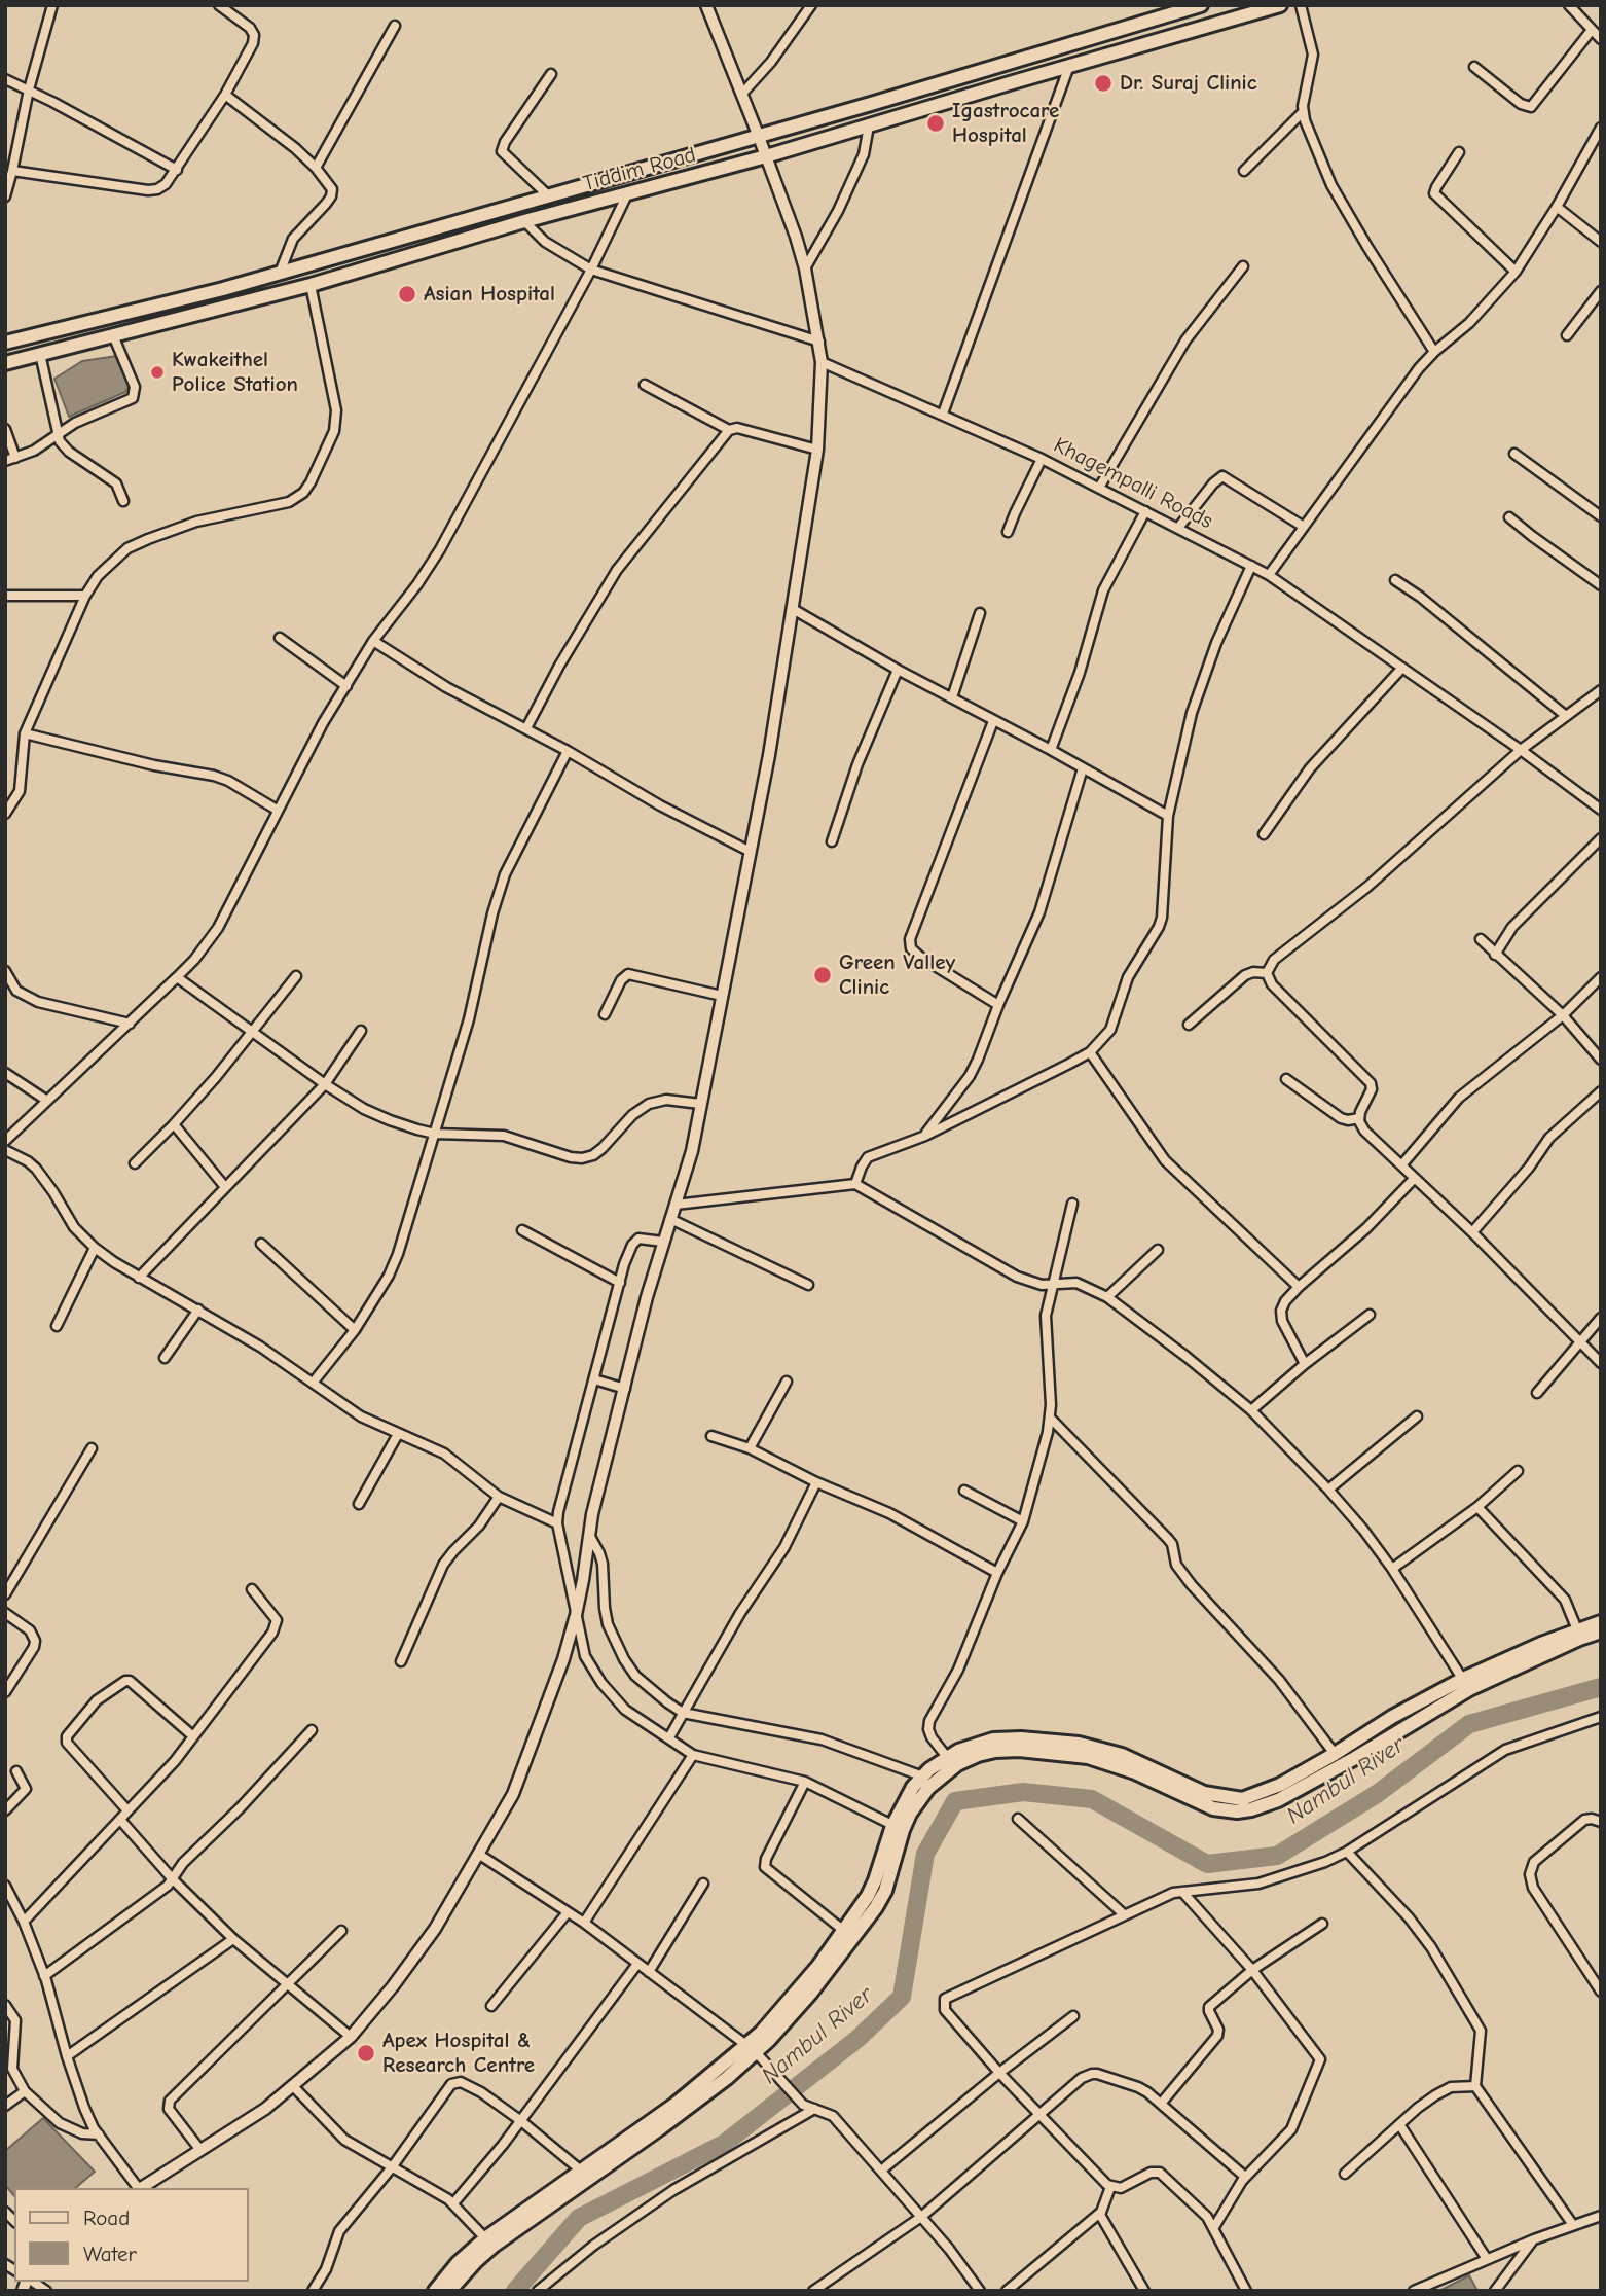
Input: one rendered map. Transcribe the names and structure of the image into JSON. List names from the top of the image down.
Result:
{
  "streets": {
    "highway": ["Tiddim Road"],
    "street": ["Khagempalli Roads"]
  },
  "water": ["Nambul River"],
  "places": [
    "Dr. Suraj Clinic",
    "Igastrocare Hospital",
    "Asian Hospital",
    "Kwakeithel Police Station",
    "Green Valley Clinic",
    "Apex Hospital & Research Centre"
  ],
  "legend": ["Road", "Water"]
}
